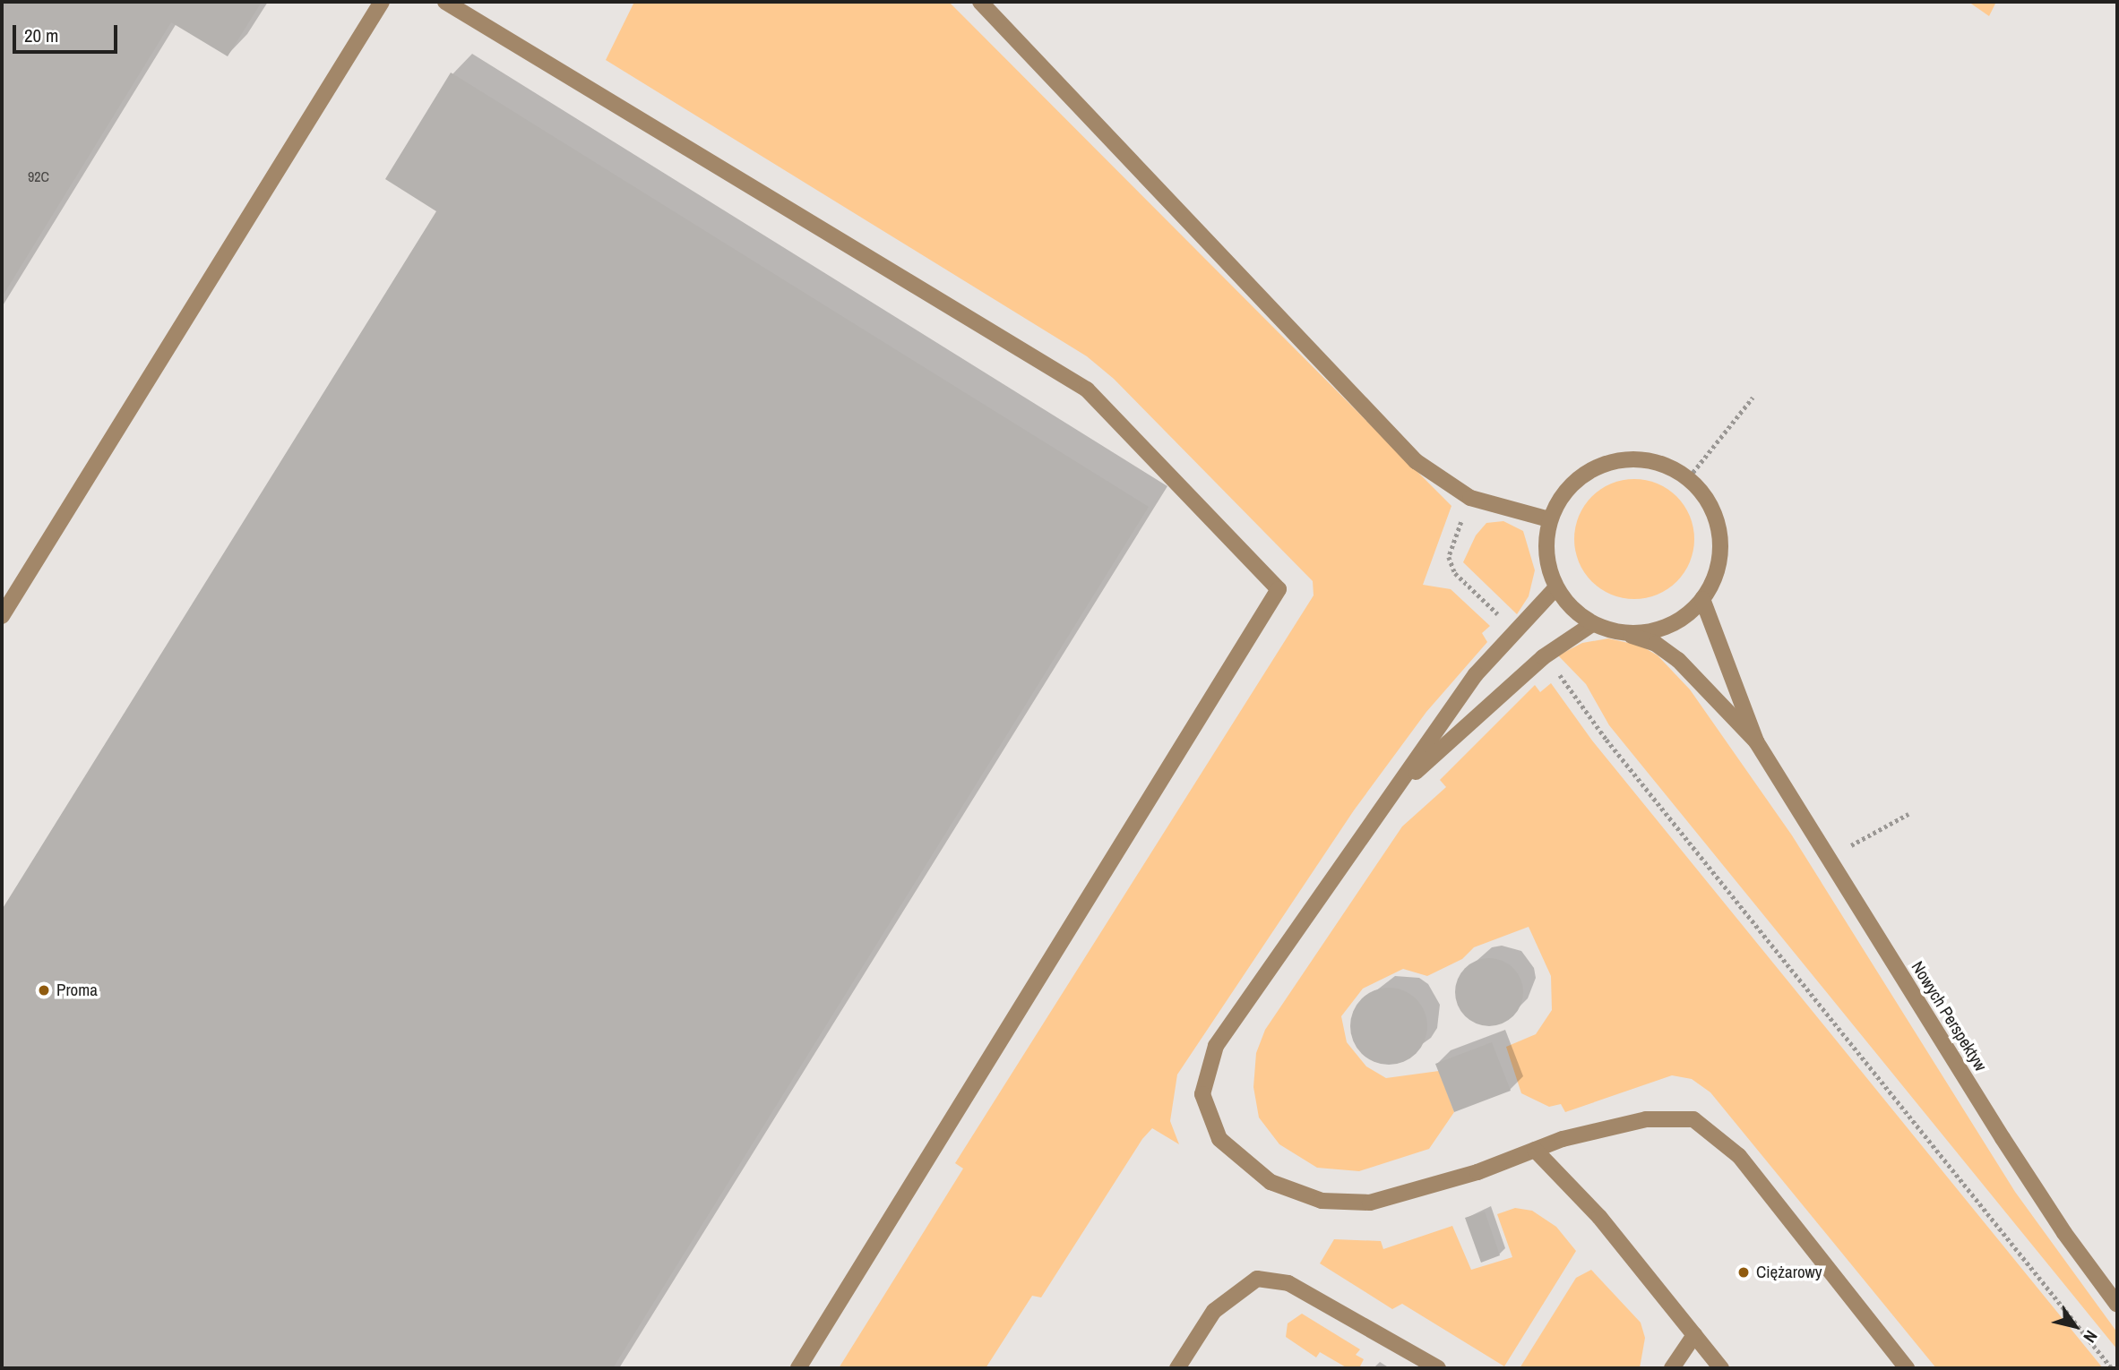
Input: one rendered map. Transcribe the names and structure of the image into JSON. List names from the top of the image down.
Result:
{
  "streets": {
    "street": ["Nowych Perspektyw"]
  },
  "places": ["Proma", "Ciężarowy"],
  "house_numbers": ["92C"],
  "scale_bar": "20 m",
  "north": "bottom right"
}
